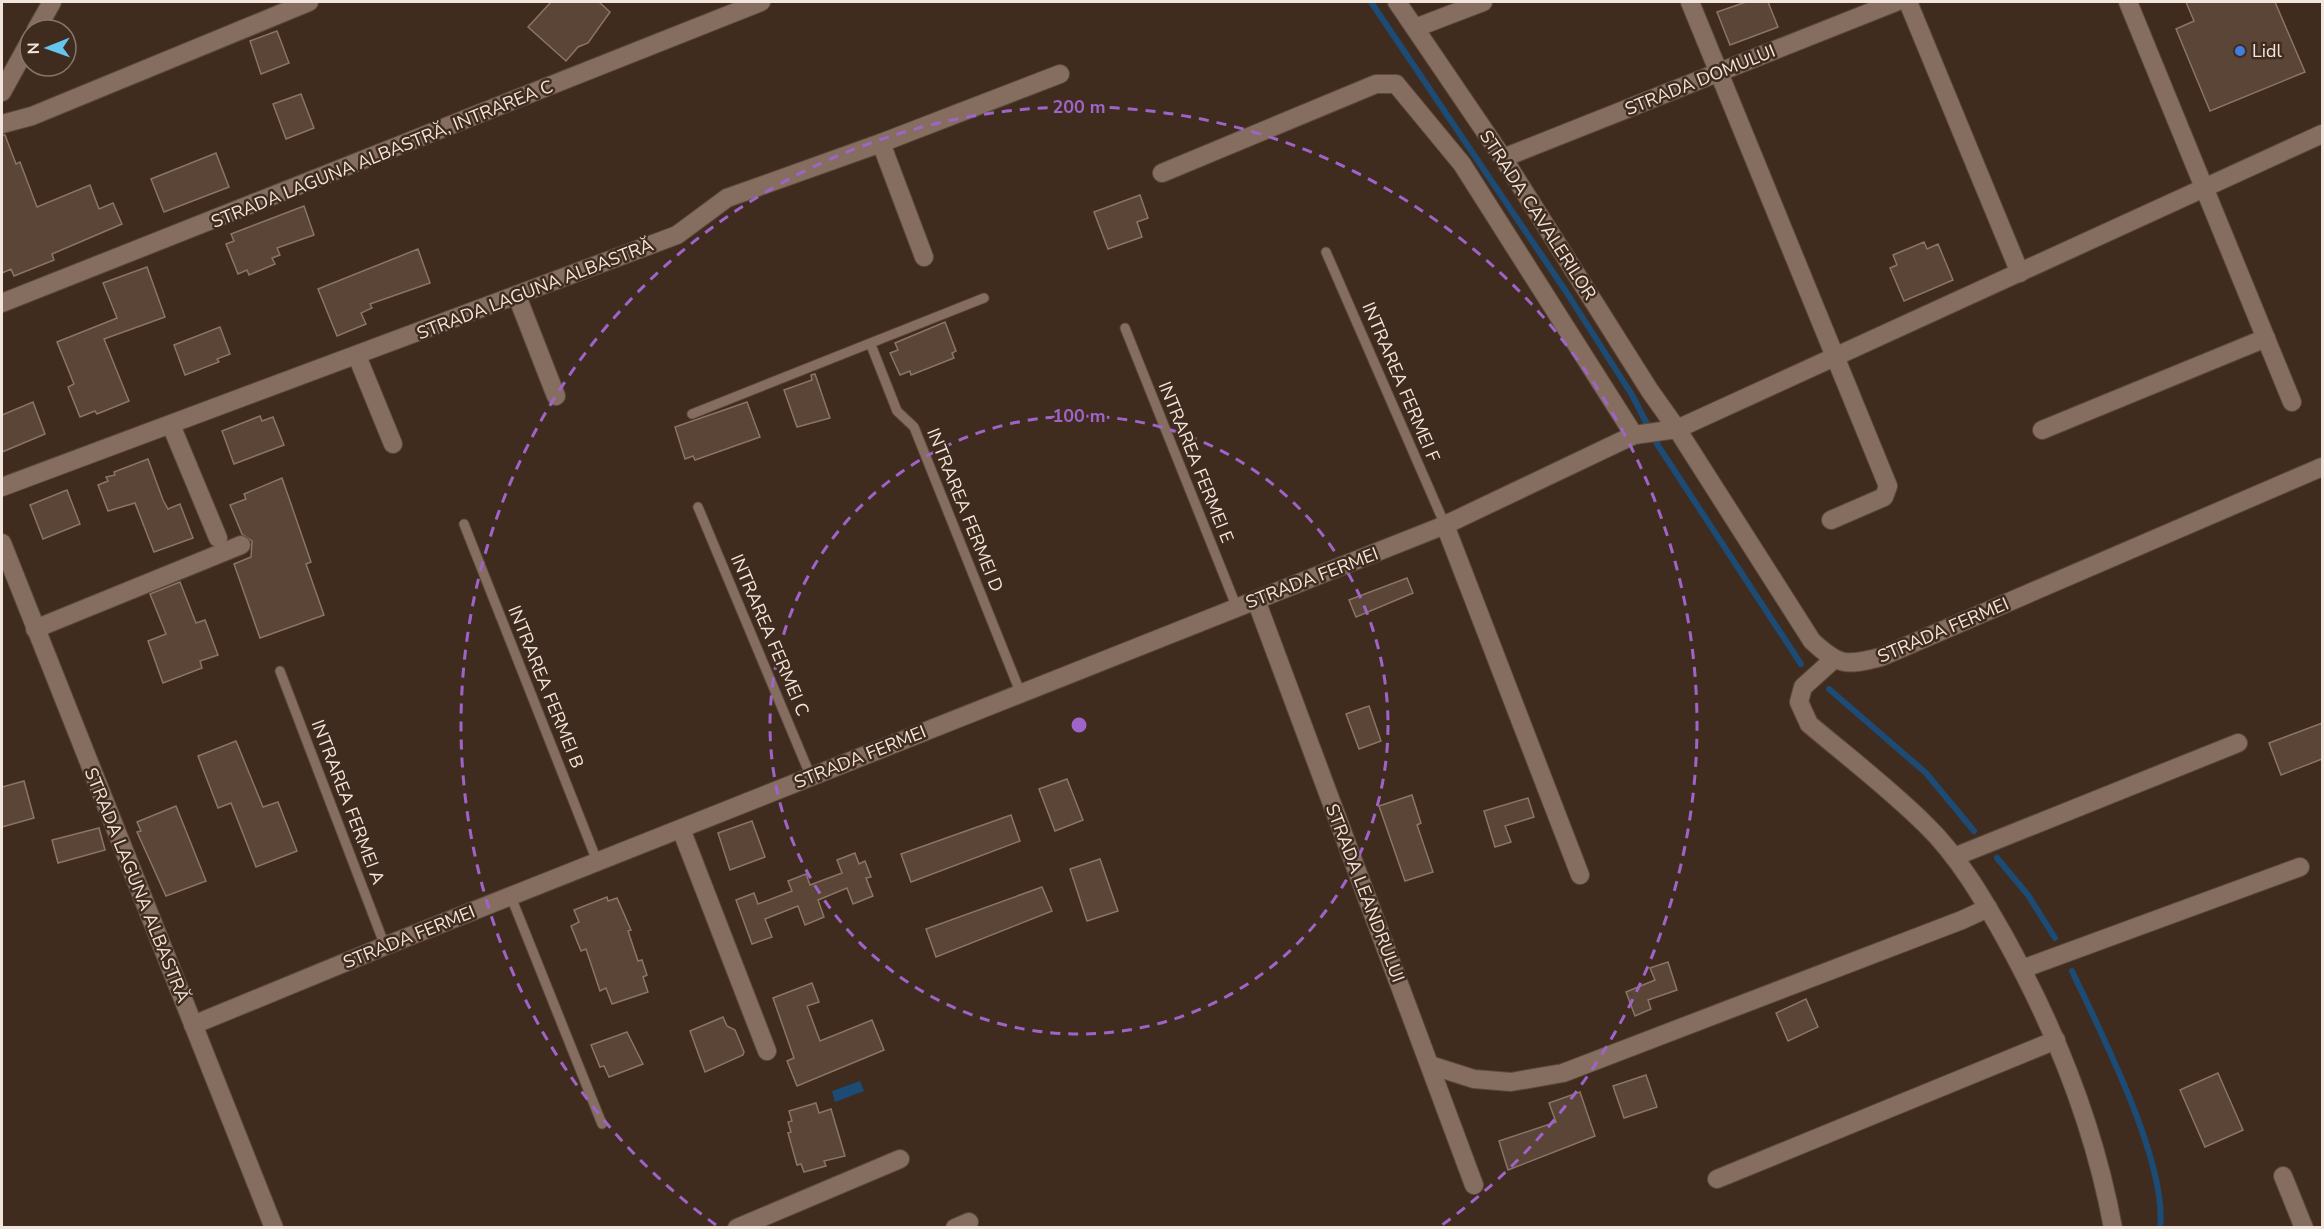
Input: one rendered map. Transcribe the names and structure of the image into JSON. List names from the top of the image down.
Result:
{
  "streets": {
    "street": [
      "STRADA DOMULUI",
      "STRADA LAGUNA ALBASTRĂ, INTRAREA C",
      "STRADA CAVALERILOR",
      "STRADA LAGUNA ALBASTRĂ",
      "STRADA FERMEI",
      "STRADA LEANDRULUI"
    ],
    "lane": [
      "INTRAREA FERMEI F",
      "INTRAREA FERMEI E",
      "INTRAREA FERMEI D",
      "INTRAREA FERMEI C",
      "INTRAREA FERMEI B",
      "INTRAREA FERMEI A"
    ]
  },
  "crossings": [
    ["STRADA DOMULUI", "STRADA CAVALERILOR"],
    ["STRADA CAVALERILOR", "STRADA FERMEI"],
    ["STRADA LAGUNA ALBASTRĂ", "STRADA FERMEI"],
    ["INTRAREA FERMEI F", "STRADA FERMEI"],
    ["INTRAREA FERMEI E", "STRADA FERMEI"],
    ["INTRAREA FERMEI D", "STRADA FERMEI"],
    ["STRADA FERMEI", "INTRAREA FERMEI C"],
    ["STRADA FERMEI", "INTRAREA FERMEI B"],
    ["STRADA FERMEI", "INTRAREA FERMEI A"],
    ["STRADA FERMEI", "STRADA LEANDRULUI"]
  ],
  "places": ["Lidl"],
  "north": "left",
  "rings": ["200 m", "100 m"]
}
